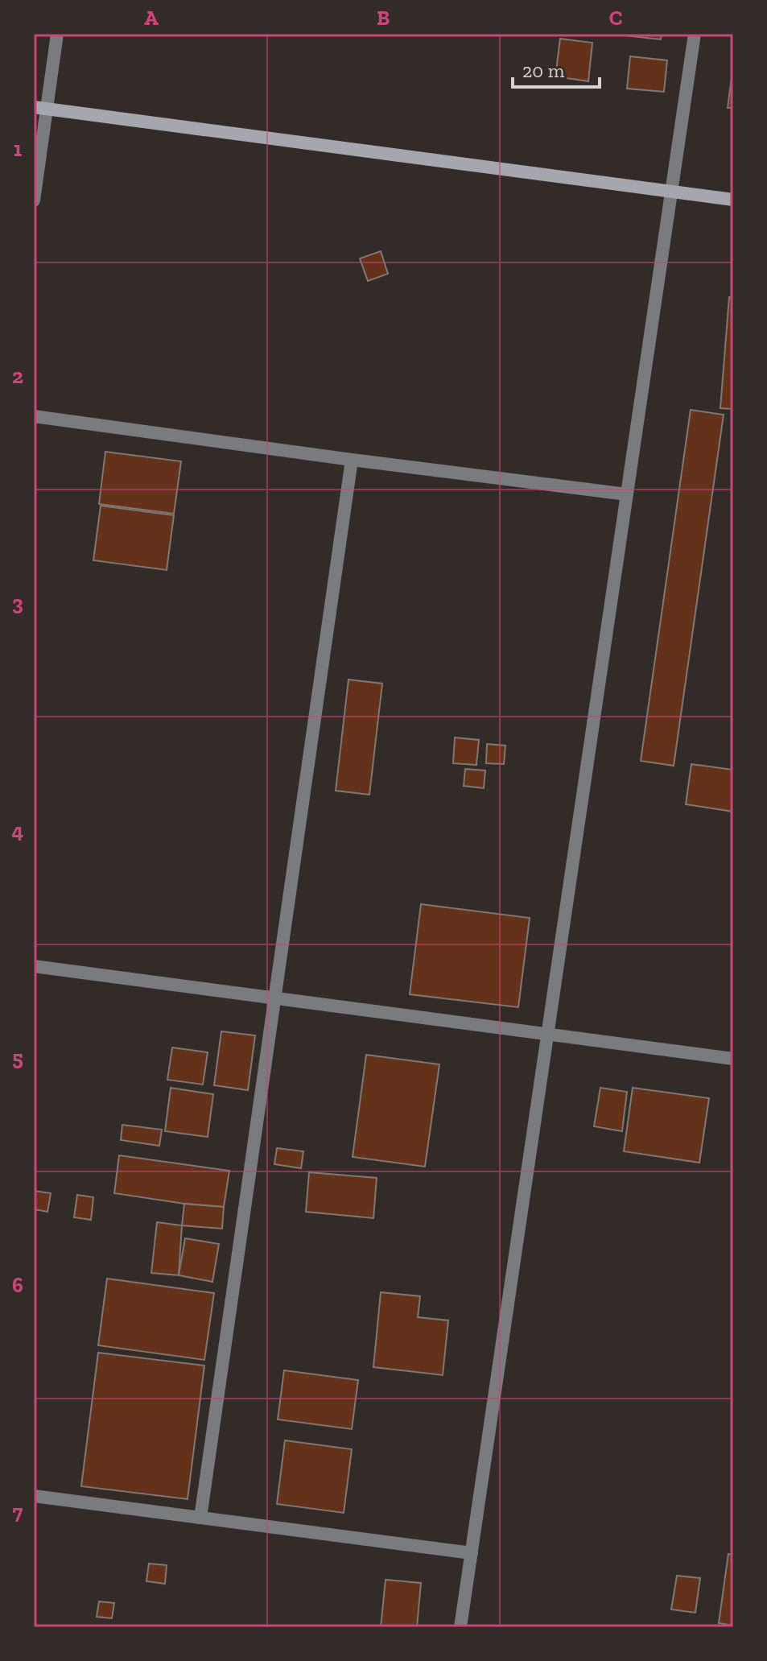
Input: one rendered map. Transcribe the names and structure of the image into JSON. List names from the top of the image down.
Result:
{
  "scale_bar": "20 m",
  "grid": {
    "columns": ["A", "B", "C"],
    "rows": [
      "1",
      "2",
      "3",
      "4",
      "5",
      "6",
      "7"
    ]
  }
}
